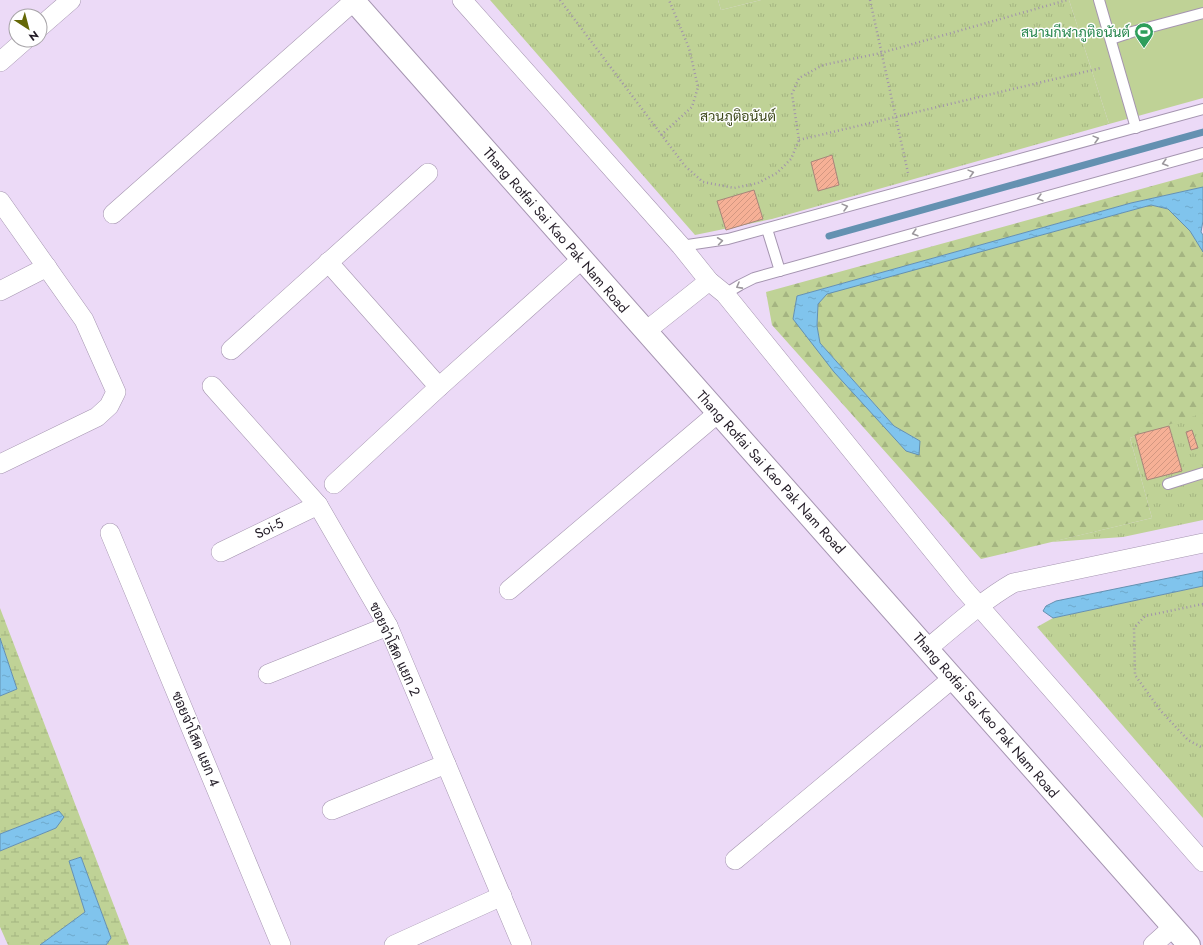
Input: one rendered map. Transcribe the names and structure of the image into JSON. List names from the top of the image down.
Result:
{
  "streets": {
    "main road": ["Thang Rotfai Sai Kao Pak Nam Road"],
    "street": ["Soi-5", "ซอยจ่าโสด แยก 2", "ซอยจ่าโสด แยก 4"]
  },
  "crossings": [
    ["Soi-5", "ซอยจ่าโสด แยก 2"]
  ],
  "parks": ["สวนภูติอนันต์"],
  "places": {
    "sports": ["สนามกีฬาภูติอนันต์"]
  },
  "north": "bottom right"
}
